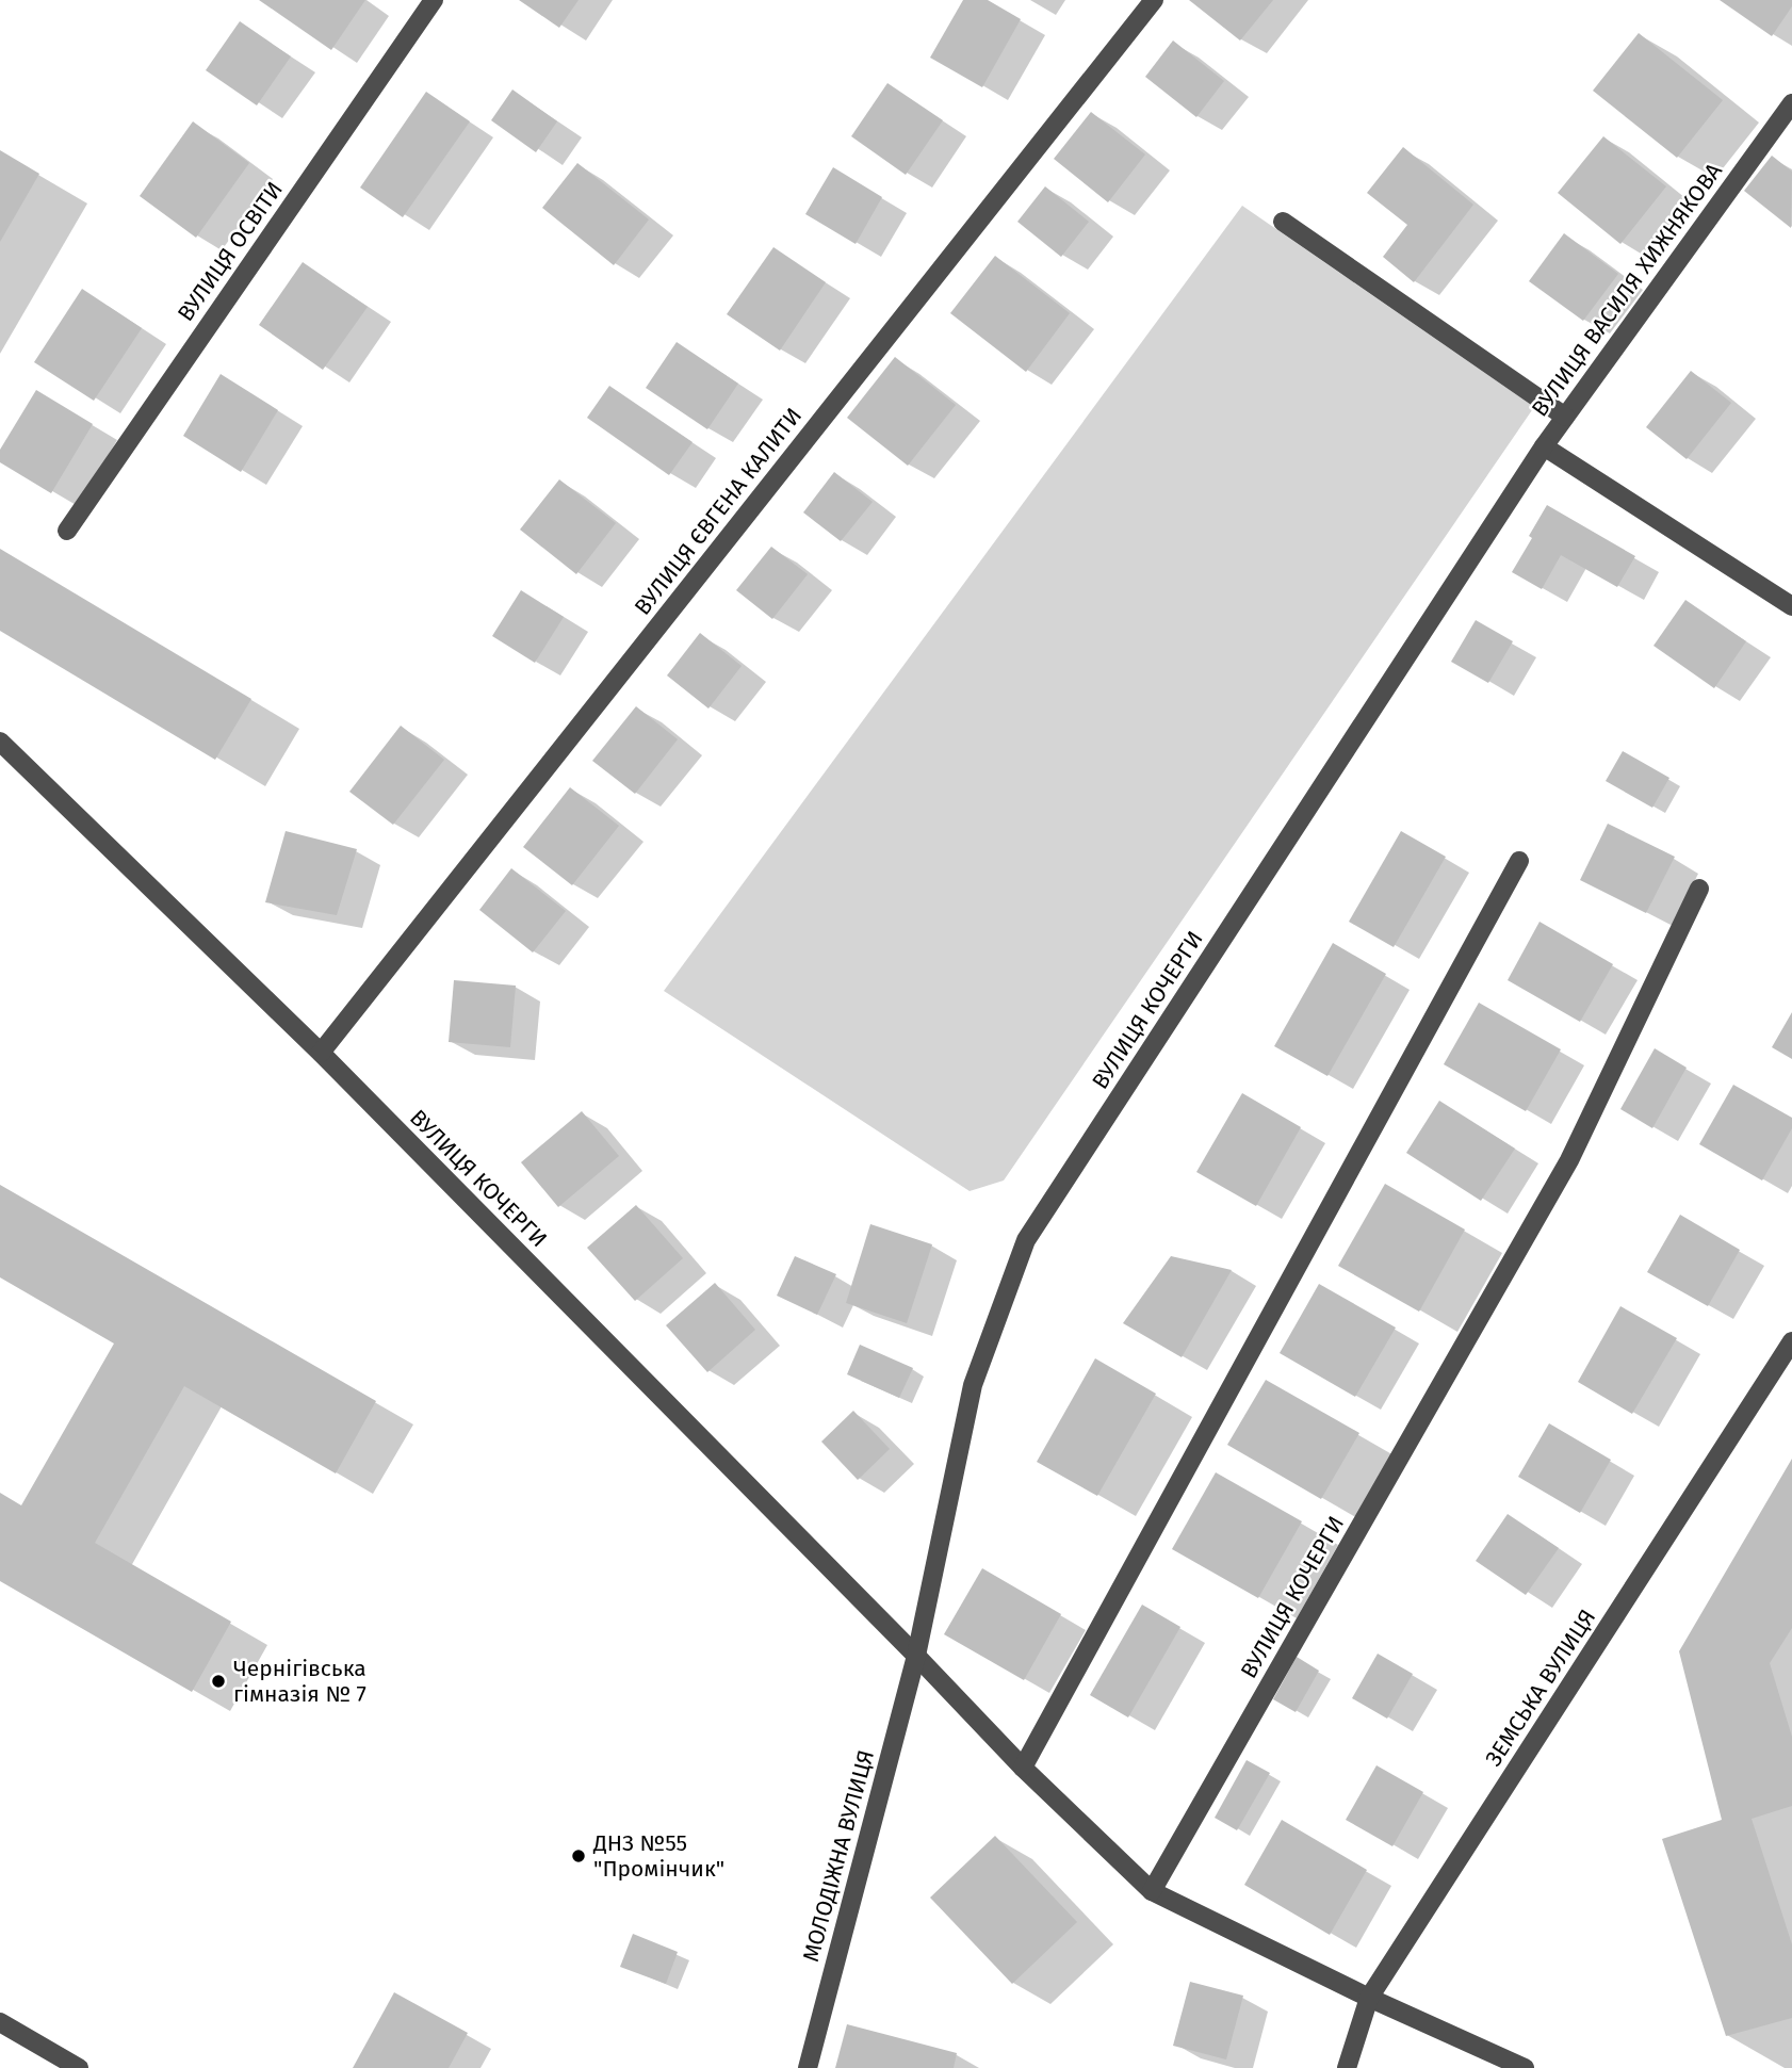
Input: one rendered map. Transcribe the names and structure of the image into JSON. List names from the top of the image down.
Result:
{
  "streets": {
    "street": [
      "ВУЛИЦЯ ОСВІТИ",
      "ВУЛИЦЯ ВАСИЛЯ ХИЖНЯКОВА",
      "ВУЛИЦЯ ЄВГЕНА КАЛИТИ",
      "ВУЛИЦЯ КОЧЕРГИ",
      "ЗЕМСЬКА ВУЛИЦЯ",
      "МОЛОДІЖНА ВУЛИЦЯ"
    ]
  },
  "crossings": [
    ["ВУЛИЦЯ ВАСИЛЯ ХИЖНЯКОВА", "ВУЛИЦЯ КОЧЕРГИ"],
    ["ВУЛИЦЯ ЄВГЕНА КАЛИТИ", "ВУЛИЦЯ КОЧЕРГИ"],
    ["ВУЛИЦЯ КОЧЕРГИ", "ЗЕМСЬКА ВУЛИЦЯ"],
    ["ВУЛИЦЯ КОЧЕРГИ", "МОЛОДІЖНА ВУЛИЦЯ"]
  ],
  "places": ["Чернігівська гімназія № 7", "ДНЗ №55 \"Промінчик\""]
}
